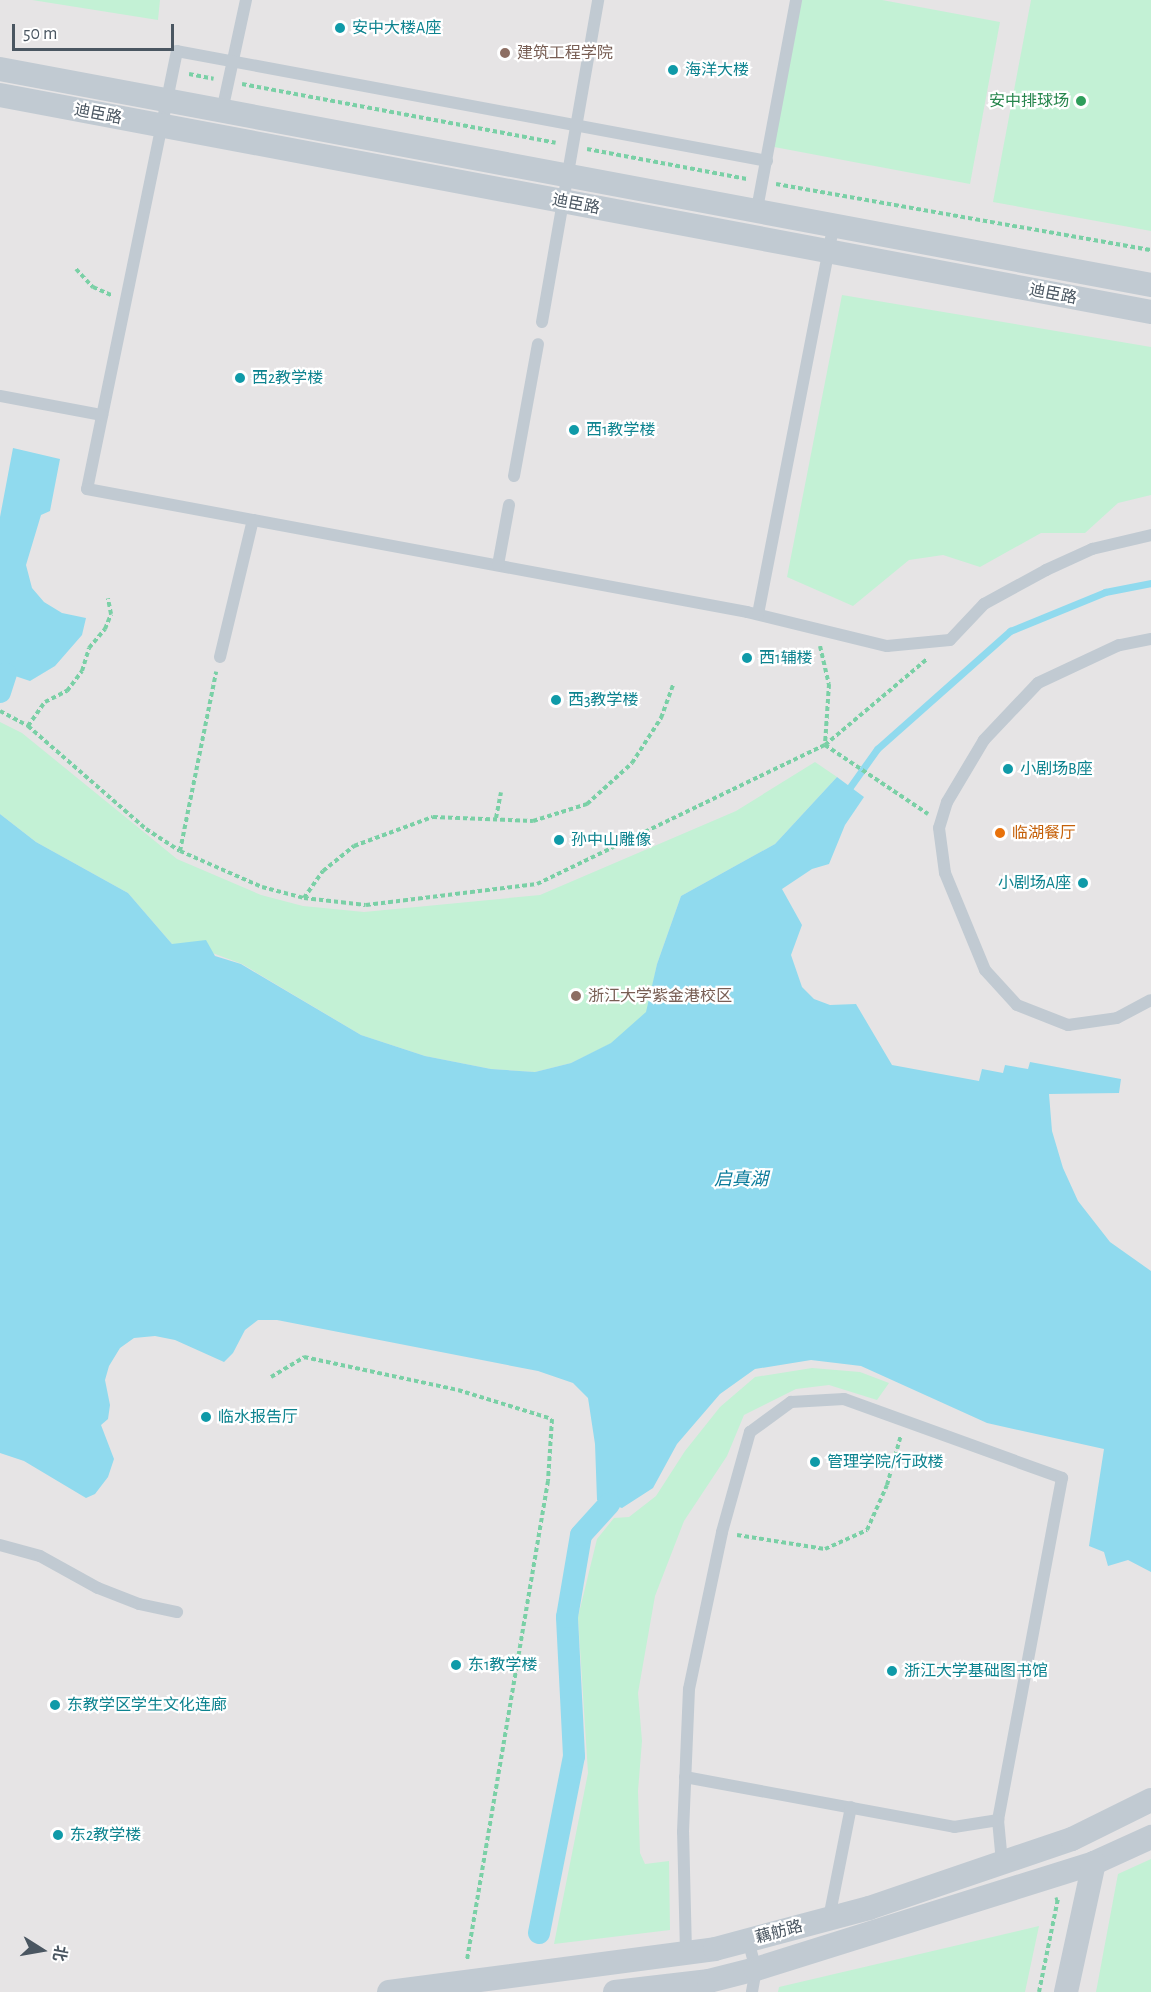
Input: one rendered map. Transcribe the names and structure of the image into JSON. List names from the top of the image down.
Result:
{
  "streets": {
    "street": ["迪臣路", "藕舫路"]
  },
  "water": ["启真湖"],
  "places": [
    "安中大楼A座",
    "建筑工程学院",
    "海洋大楼",
    "安中排球场",
    "西2教学楼",
    "西1教学楼",
    "西1辅楼",
    "西3教学楼",
    "小剧场B座",
    "临湖餐厅",
    "孙中山雕像",
    "小剧场A座",
    "浙江大学紫金港校区",
    "临水报告厅",
    "管理学院/行政楼",
    "东1教学楼",
    "浙江大学基础图书馆",
    "东教学区学生文化连廊",
    "东2教学楼"
  ],
  "scale_bar": "50 m",
  "north": "right"
}
